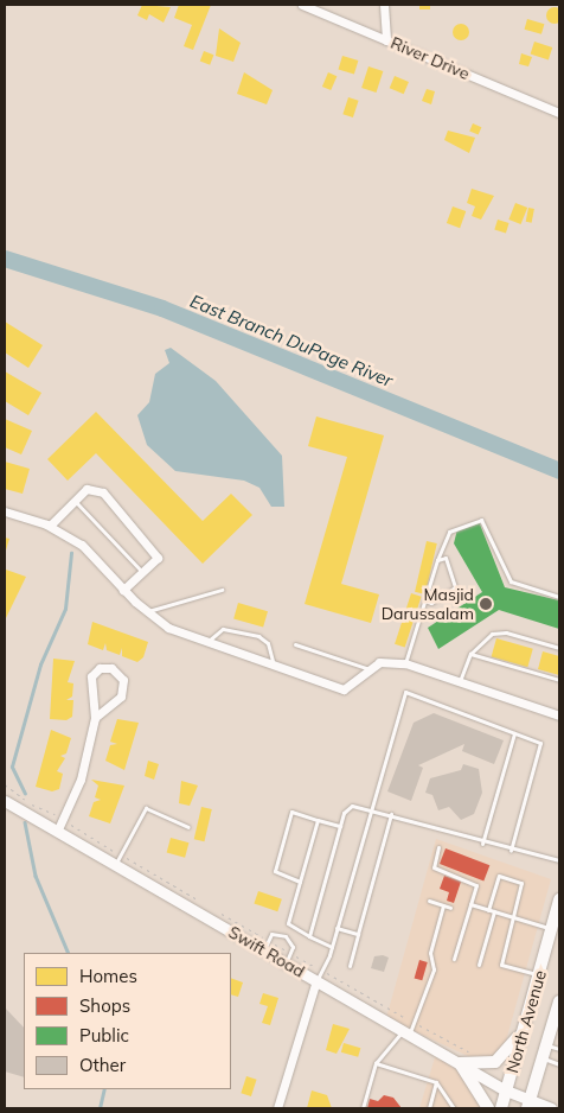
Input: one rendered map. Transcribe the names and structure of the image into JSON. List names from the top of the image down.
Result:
{
  "streets": {
    "main road": ["North Avenue"],
    "street": ["River Drive", "Swift Road"]
  },
  "crossings": [
    ["Swift Road", "North Avenue"]
  ],
  "water": ["East Branch DuPage River"],
  "places": ["Masjid Darussalam"],
  "legend": [
    "Homes",
    "Shops",
    "Public",
    "Other"
  ]
}
